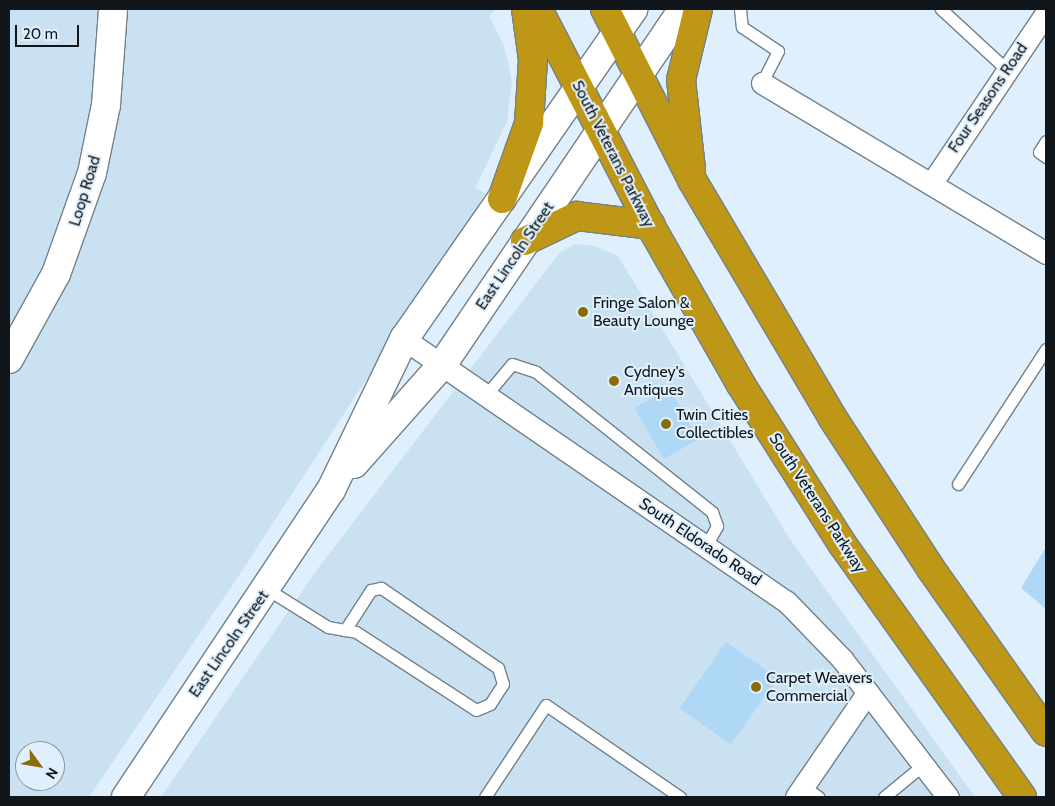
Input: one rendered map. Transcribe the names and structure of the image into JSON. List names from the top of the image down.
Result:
{
  "streets": {
    "highway": ["South Veterans Parkway"],
    "main road": ["Loop Road", "East Lincoln Street"],
    "street": ["Four Seasons Road", "South Eldorado Road"]
  },
  "crossings": [
    ["South Veterans Parkway", "East Lincoln Street"],
    ["East Lincoln Street", "South Eldorado Road"]
  ],
  "places": [
    "Fringe Salon & Beauty Lounge",
    "Cydney's Antiques",
    "Twin Cities Collectibles",
    "Carpet Weavers Commercial"
  ],
  "scale_bar": "20 m",
  "north": "bottom right"
}
